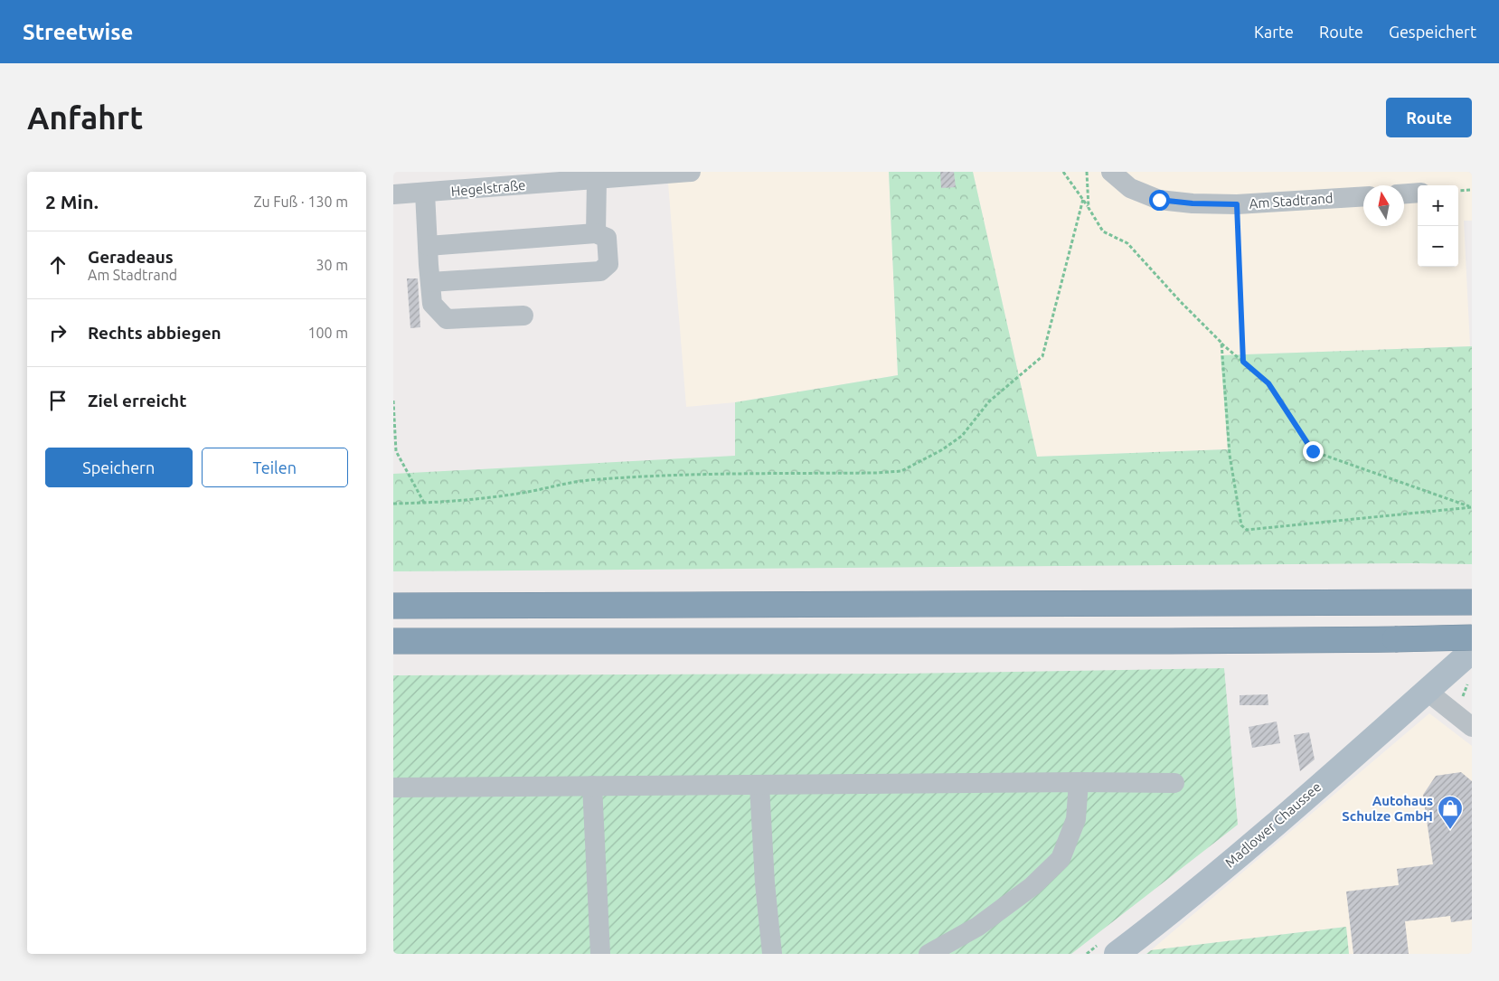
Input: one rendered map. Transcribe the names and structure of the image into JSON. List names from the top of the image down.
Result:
{
  "streets": {
    "main road": ["Madlower Chaussee"],
    "street": ["Hegelstraße", "Am Stadtrand"]
  },
  "places": {
    "shop": ["Autohaus Schulze GmbH"]
  },
  "north": "top",
  "page": {
    "header": "Streetwise",
    "nav": ["Karte", "Route", "Gespeichert"],
    "buttons": [
      "Route",
      ["Speichern", "Teilen"]
    ],
    "title": "Anfahrt",
    "heading": ["2 Min.", "Zu Fuß · 130 m"],
    "map_buttons": ["+", "−"],
    "list": [
      ["Geradeaus", "Am Stadtrand", "30 m"],
      ["Rechts abbiegen", "100 m"],
      "Ziel erreicht"
    ]
  }
}
